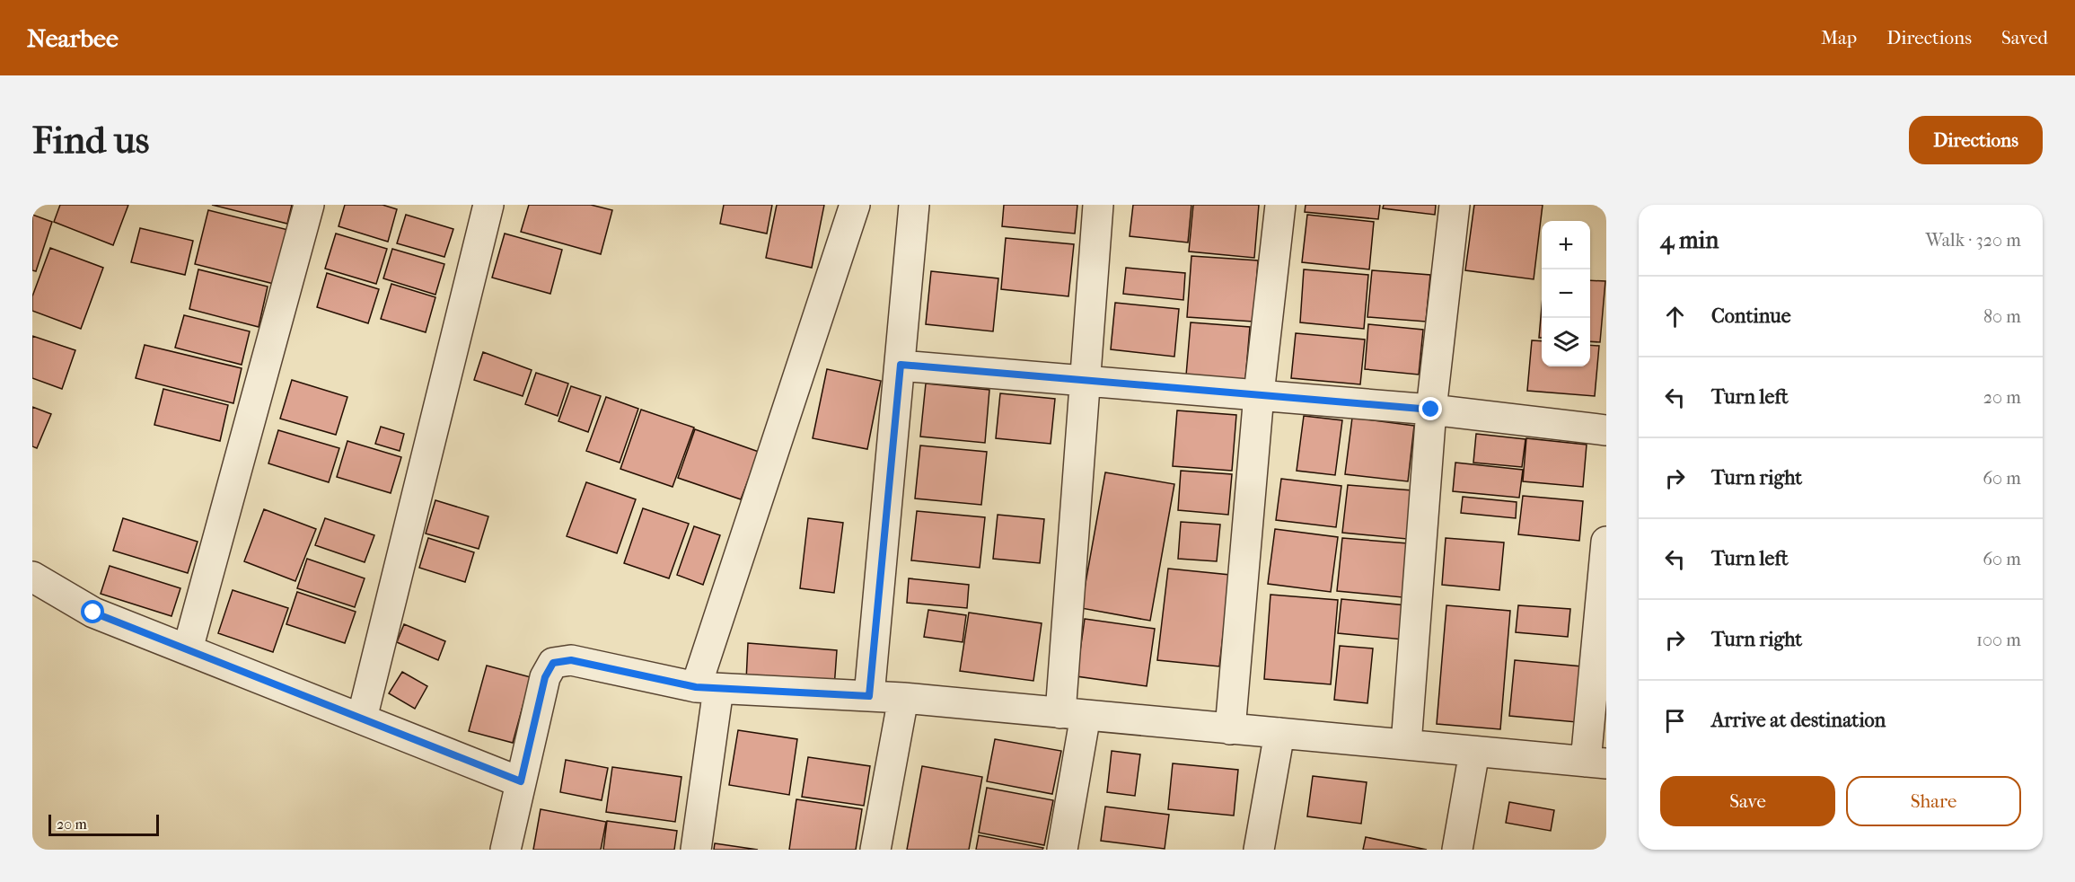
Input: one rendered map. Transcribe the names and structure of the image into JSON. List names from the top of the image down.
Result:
{
  "scale_bar": "20 m",
  "page": {
    "header": "Nearbee",
    "nav": ["Map", "Directions", "Saved"],
    "buttons": [
      "Directions",
      ["Save", "Share"]
    ],
    "title": "Find us",
    "heading": ["4 min", "Walk · 320 m"],
    "map_buttons": ["+", "−"],
    "list": [
      ["Continue", "80 m"],
      ["Turn left", "20 m"],
      ["Turn right", "60 m"],
      ["Turn left", "60 m"],
      ["Turn right", "100 m"],
      "Arrive at destination"
    ],
    "scale": "20 m"
  }
}
